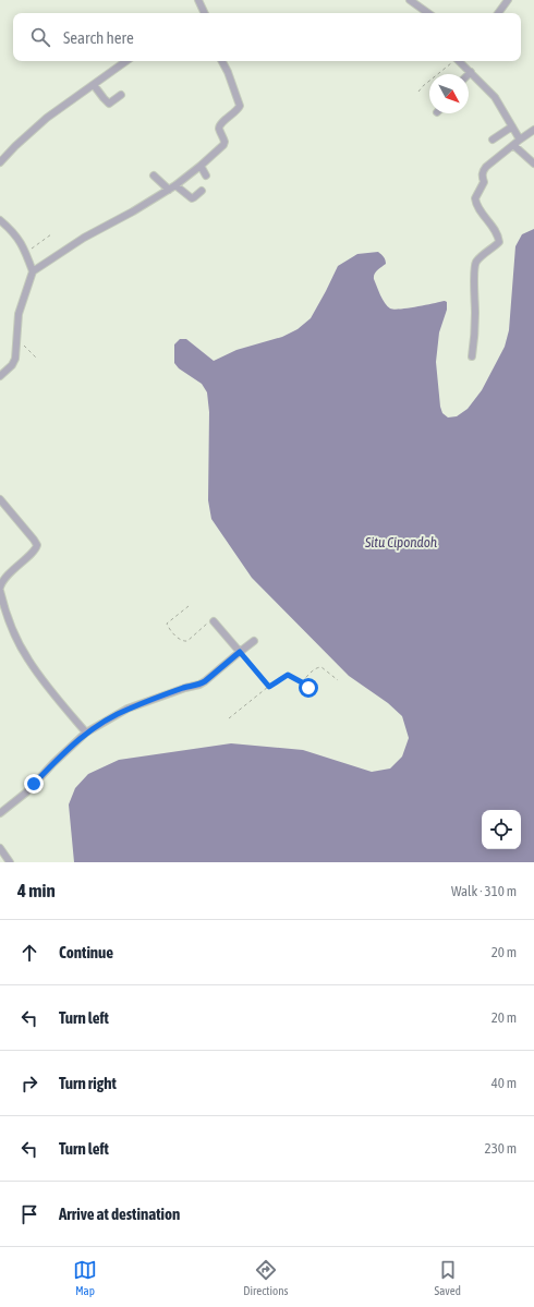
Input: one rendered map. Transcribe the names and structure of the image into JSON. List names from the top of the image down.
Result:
{
  "water": ["Situ Cipondoh"],
  "north": "bottom right",
  "page": {
    "search": "Search here",
    "heading": ["4 min", "Walk · 310 m"],
    "list": [
      ["Continue", "20 m"],
      ["Turn left", "20 m"],
      ["Turn right", "40 m"],
      ["Turn left", "230 m"],
      "Arrive at destination"
    ],
    "nav": ["Map", "Directions", "Saved"]
  }
}
